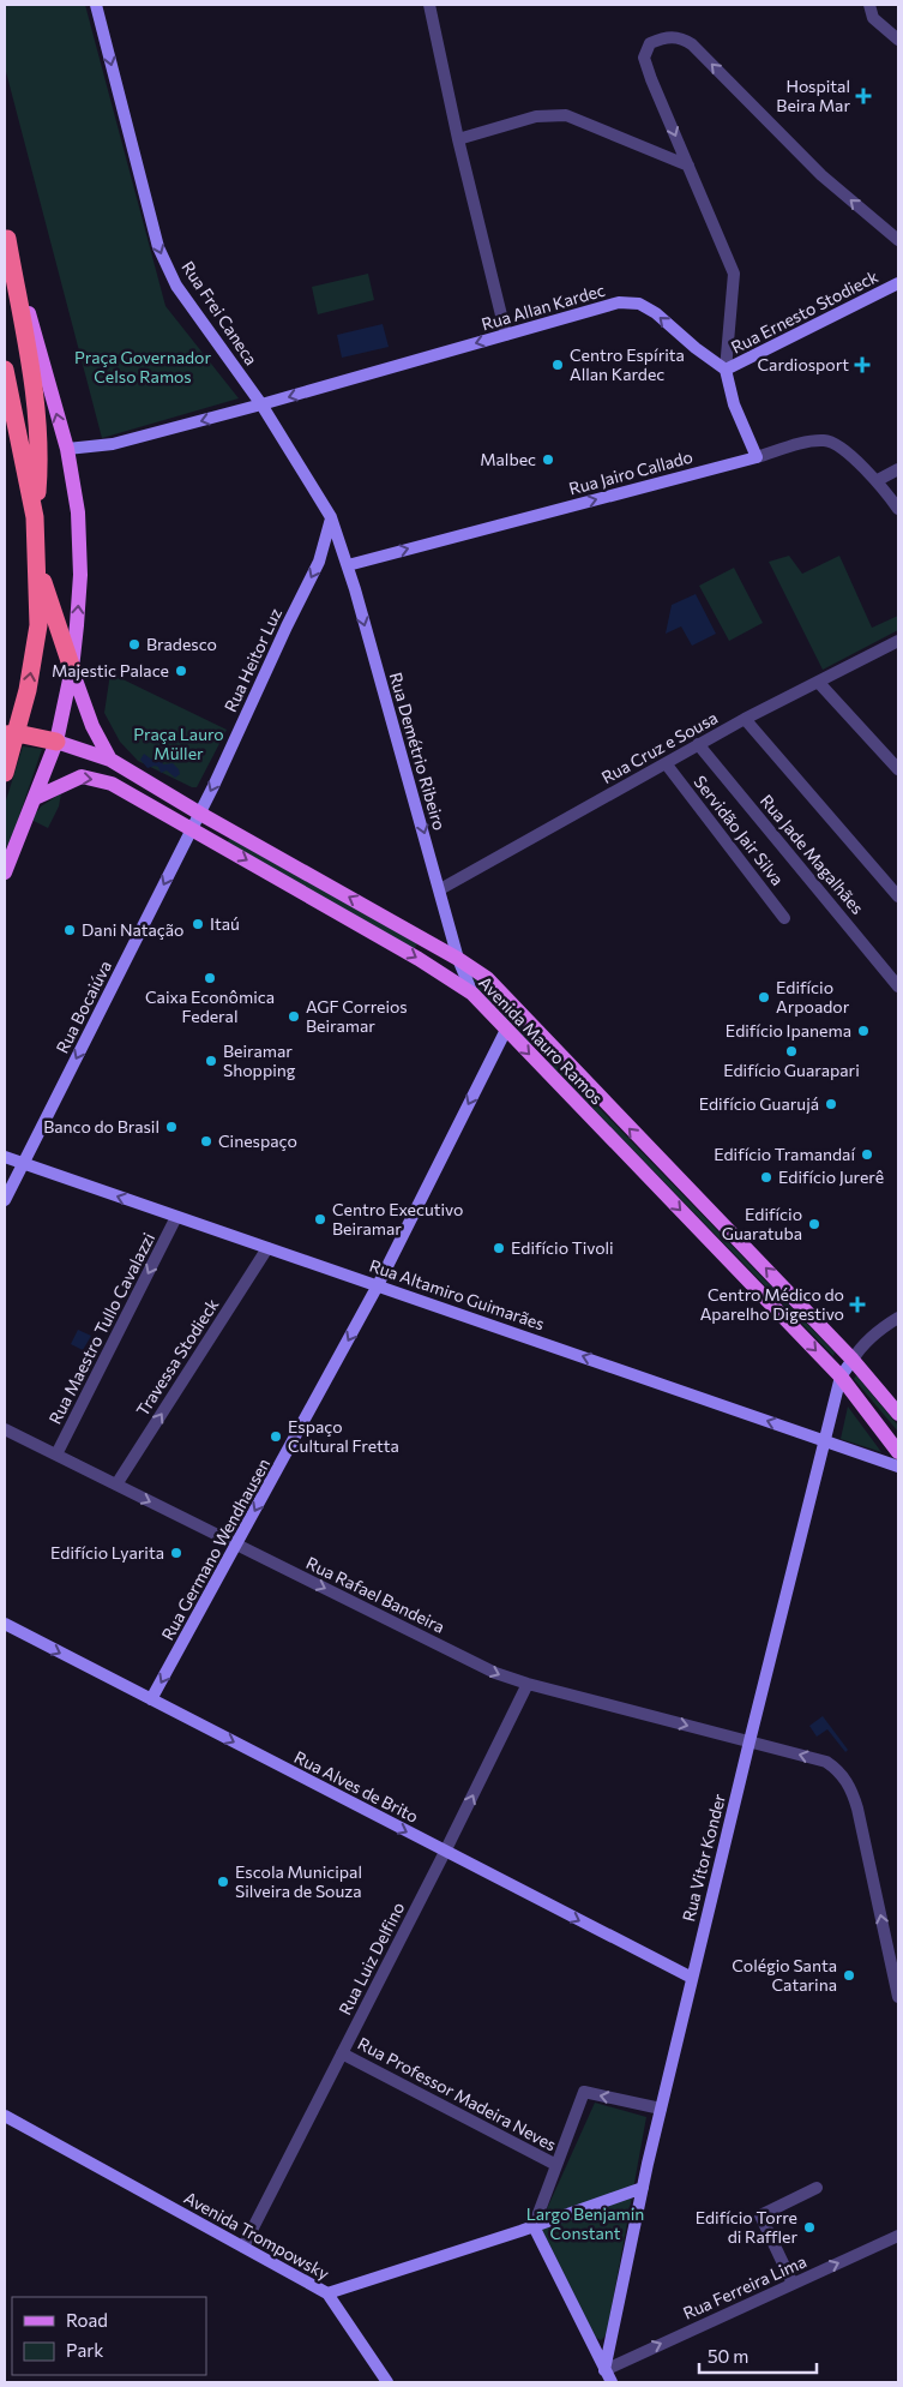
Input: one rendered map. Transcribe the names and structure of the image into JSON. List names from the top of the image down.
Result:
{
  "streets": {
    "main road": [
      "Rua Allan Kardec",
      "Rua Ernesto Stodieck",
      "Rua Frei Caneca",
      "Rua Jairo Callado",
      "Rua Heitor Luz",
      "Rua Demétrio Ribeiro",
      "Rua Bocaiúva",
      "Avenida Mauro Ramos",
      "Rua Altamiro Guimarães",
      "Rua Germano Wendhausen",
      "Rua Alves de Brito",
      "Rua Vitor Konder",
      "Avenida Trompowsky"
    ],
    "street": [
      "Rua Cruz e Sousa",
      "Servidão Jair Silva",
      "Rua Jade Magalhães",
      "Rua Maestro Tullo Cavalazzi",
      "Travessa Stodieck",
      "Rua Rafael Bandeira",
      "Rua Luiz Delfino",
      "Rua Professor Madeira Neves",
      "Rua Ferreira Lima"
    ]
  },
  "crossings": [
    ["Rua Allan Kardec", "Rua Ernesto Stodieck"],
    ["Rua Allan Kardec", "Rua Frei Caneca"],
    ["Rua Frei Caneca", "Rua Heitor Luz"],
    ["Rua Frei Caneca", "Rua Demétrio Ribeiro"],
    ["Rua Jairo Callado", "Rua Demétrio Ribeiro"],
    ["Rua Heitor Luz", "Rua Demétrio Ribeiro"],
    ["Rua Heitor Luz", "Rua Bocaiúva"],
    ["Rua Heitor Luz", "Avenida Mauro Ramos"],
    ["Rua Cruz e Sousa", "Rua Demétrio Ribeiro"],
    ["Rua Cruz e Sousa", "Servidão Jair Silva"],
    ["Rua Cruz e Sousa", "Rua Jade Magalhães"],
    ["Rua Demétrio Ribeiro", "Avenida Mauro Ramos"],
    ["Rua Bocaiúva", "Avenida Mauro Ramos"],
    ["Rua Bocaiúva", "Rua Altamiro Guimarães"],
    ["Avenida Mauro Ramos", "Rua Germano Wendhausen"],
    ["Avenida Mauro Ramos", "Rua Vitor Konder"],
    ["Rua Altamiro Guimarães", "Rua Maestro Tullo Cavalazzi"],
    ["Rua Altamiro Guimarães", "Travessa Stodieck"],
    ["Rua Altamiro Guimarães", "Rua Germano Wendhausen"],
    ["Rua Altamiro Guimarães", "Rua Vitor Konder"],
    ["Rua Maestro Tullo Cavalazzi", "Rua Rafael Bandeira"],
    ["Travessa Stodieck", "Rua Rafael Bandeira"],
    ["Rua Germano Wendhausen", "Rua Rafael Bandeira"],
    ["Rua Germano Wendhausen", "Rua Alves de Brito"],
    ["Rua Rafael Bandeira", "Rua Vitor Konder"],
    ["Rua Rafael Bandeira", "Rua Luiz Delfino"],
    ["Rua Alves de Brito", "Rua Vitor Konder"],
    ["Rua Alves de Brito", "Rua Luiz Delfino"],
    ["Rua Vitor Konder", "Avenida Trompowsky"],
    ["Rua Vitor Konder", "Rua Ferreira Lima"],
    ["Rua Luiz Delfino", "Rua Professor Madeira Neves"],
    ["Rua Luiz Delfino", "Avenida Trompowsky"]
  ],
  "one_way": [
    "Rua Allan Kardec",
    "Rua Frei Caneca",
    "Rua Jairo Callado",
    "Rua Heitor Luz",
    "Rua Demétrio Ribeiro",
    "Rua Bocaiúva",
    "Rua Altamiro Guimarães",
    "Rua Maestro Tullo Cavalazzi",
    "Travessa Stodieck",
    "Rua Germano Wendhausen",
    "Rua Alves de Brito",
    "Rua Ferreira Lima"
  ],
  "parks": ["Praça Governador Celso Ramos", "Praça Lauro Müller", "Largo Benjamin Constant"],
  "places": {
    "health": ["Hospital Beira Mar", "Cardiosport", "Centro Médico do Aparelho Digestivo"],
    "other": [
      "Centro Espírita Allan Kardec",
      "Malbec",
      "Bradesco",
      "Majestic Palace",
      "Itaú",
      "Dani Natação",
      "Caixa Econômica Federal",
      "Edifício Arpoador",
      "AGF Correios Beiramar",
      "Edifício Ipanema",
      "Edifício Guarapari",
      "Beiramar Shopping",
      "Edifício Guarujá",
      "Banco do Brasil",
      "Cinespaço",
      "Edifício Tramandaí",
      "Edifício Jurerê",
      "Centro Executivo Beiramar",
      "Edifício Guaratuba",
      "Edifício Tivoli",
      "Espaço Cultural Fretta",
      "Edifício Lyarita",
      "Escola Municipal Silveira de Souza",
      "Colégio Santa Catarina",
      "Edifício Torre di Raffler"
    ]
  },
  "legend": ["Road", "Park"],
  "scale_bar": "50 m"
}
